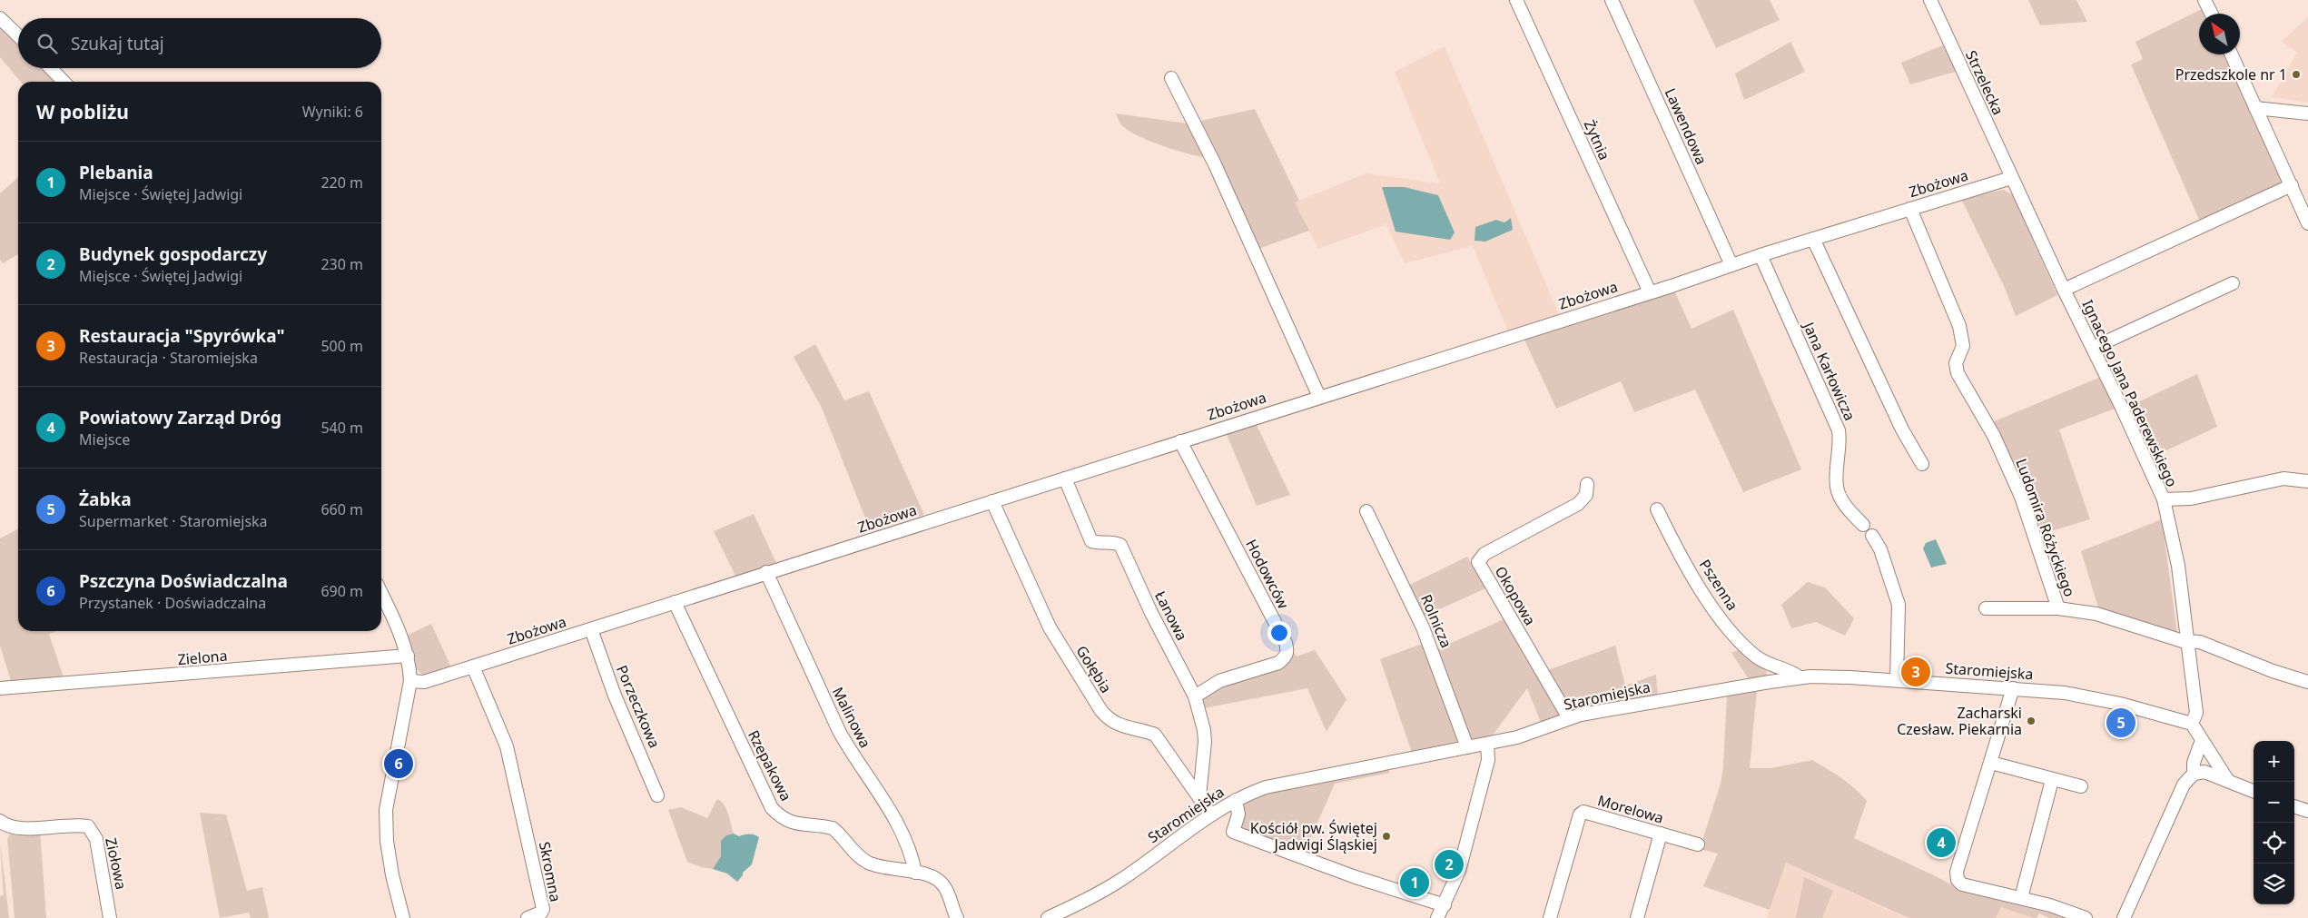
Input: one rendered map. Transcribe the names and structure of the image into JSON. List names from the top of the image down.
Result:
{
  "streets": {
    "street": [
      "Strzelecka",
      "Lawendowa",
      "Żytnia",
      "Zbożowa",
      "Jana Karłowicza",
      "Ignacego Jana Paderewskiego",
      "Ludomira Różyckiego",
      "Hodowców",
      "Pszenna",
      "Okopowa",
      "Łanowa",
      "Rolnicza",
      "Zielona",
      "Gołębia",
      "Staromiejska",
      "Porzeczkowa",
      "Malinowa",
      "Rzepakowa",
      "Morelowa",
      "Ziołowa",
      "Skromna"
    ]
  },
  "crossings": [
    ["Strzelecka", "Zbożowa"],
    ["Strzelecka", "Ignacego Jana Paderewskiego"],
    ["Lawendowa", "Zbożowa"],
    ["Żytnia", "Zbożowa"],
    ["Zbożowa", "Jana Karłowicza"],
    ["Zbożowa", "Ignacego Jana Paderewskiego"],
    ["Zbożowa", "Ludomira Różyckiego"],
    ["Zbożowa", "Hodowców"],
    ["Zbożowa", "Łanowa"],
    ["Zbożowa", "Gołębia"],
    ["Zbożowa", "Porzeczkowa"],
    ["Zbożowa", "Malinowa"],
    ["Zbożowa", "Rzepakowa"],
    ["Zbożowa", "Skromna"],
    ["Ignacego Jana Paderewskiego", "Staromiejska"],
    ["Hodowców", "Łanowa"],
    ["Pszenna", "Staromiejska"],
    ["Okopowa", "Staromiejska"],
    ["Łanowa", "Gołębia"],
    ["Rolnicza", "Staromiejska"],
    ["Gołębia", "Staromiejska"],
    ["Malinowa", "Rzepakowa"]
  ],
  "places": ["Przedszkole nr 1", "Zacharski Czesław. Piekarnia", "Kościół pw. Świętej Jadwigi Śląskiej"],
  "north": "top left",
  "page": {
    "search": "Szukaj tutaj",
    "heading": ["W pobliżu", "Wyniki: 6"],
    "list": [
      {
        "mark": "1",
        "name": "Plebania",
        "note": "Miejsce · Świętej Jadwigi",
        "value": "220 m"
      },
      {
        "mark": "2",
        "name": "Budynek gospodarczy",
        "note": "Miejsce · Świętej Jadwigi",
        "value": "230 m"
      },
      {
        "mark": "3",
        "name": "Restauracja \"Spyrówka\"",
        "note": "Restauracja · Staromiejska",
        "value": "500 m"
      },
      {
        "mark": "4",
        "name": "Powiatowy Zarząd Dróg",
        "note": "Miejsce",
        "value": "540 m"
      },
      {
        "mark": "5",
        "name": "Żabka",
        "note": "Supermarket · Staromiejska",
        "value": "660 m"
      },
      {
        "mark": "6",
        "name": "Pszczyna Doświadczalna",
        "note": "Przystanek · Doświadczalna",
        "value": "690 m"
      }
    ],
    "pins": [
      "3",
      "5",
      "6",
      "4",
      "2",
      "1"
    ],
    "map_buttons": ["+", "−"]
  }
}
